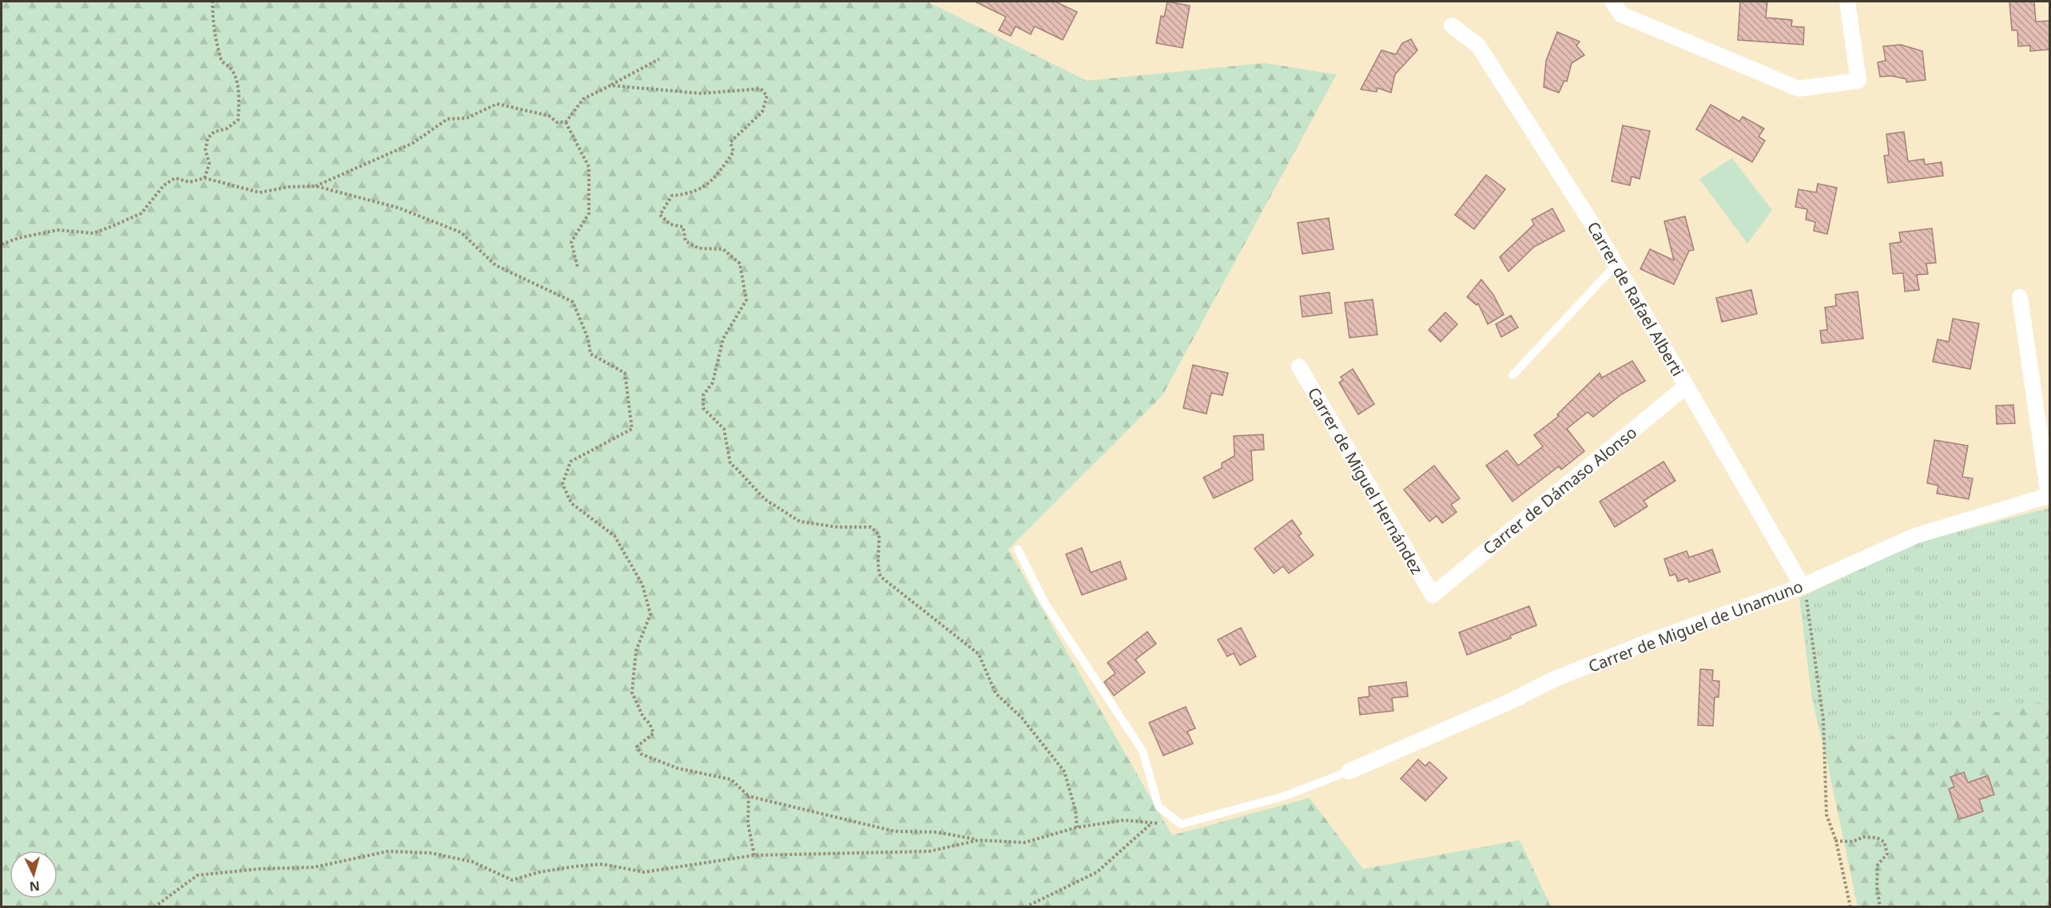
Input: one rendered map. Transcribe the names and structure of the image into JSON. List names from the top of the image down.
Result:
{
  "streets": {
    "street": [
      "Carrer de Rafael Alberti",
      "Carrer de Miguel Hernández",
      "Carrer de Dámaso Alonso",
      "Carrer de Miguel de Unamuno"
    ]
  },
  "crossings": [
    ["Carrer de Rafael Alberti", "Carrer de Dámaso Alonso"],
    ["Carrer de Rafael Alberti", "Carrer de Miguel de Unamuno"],
    ["Carrer de Miguel Hernández", "Carrer de Dámaso Alonso"]
  ],
  "north": "bottom"
}
